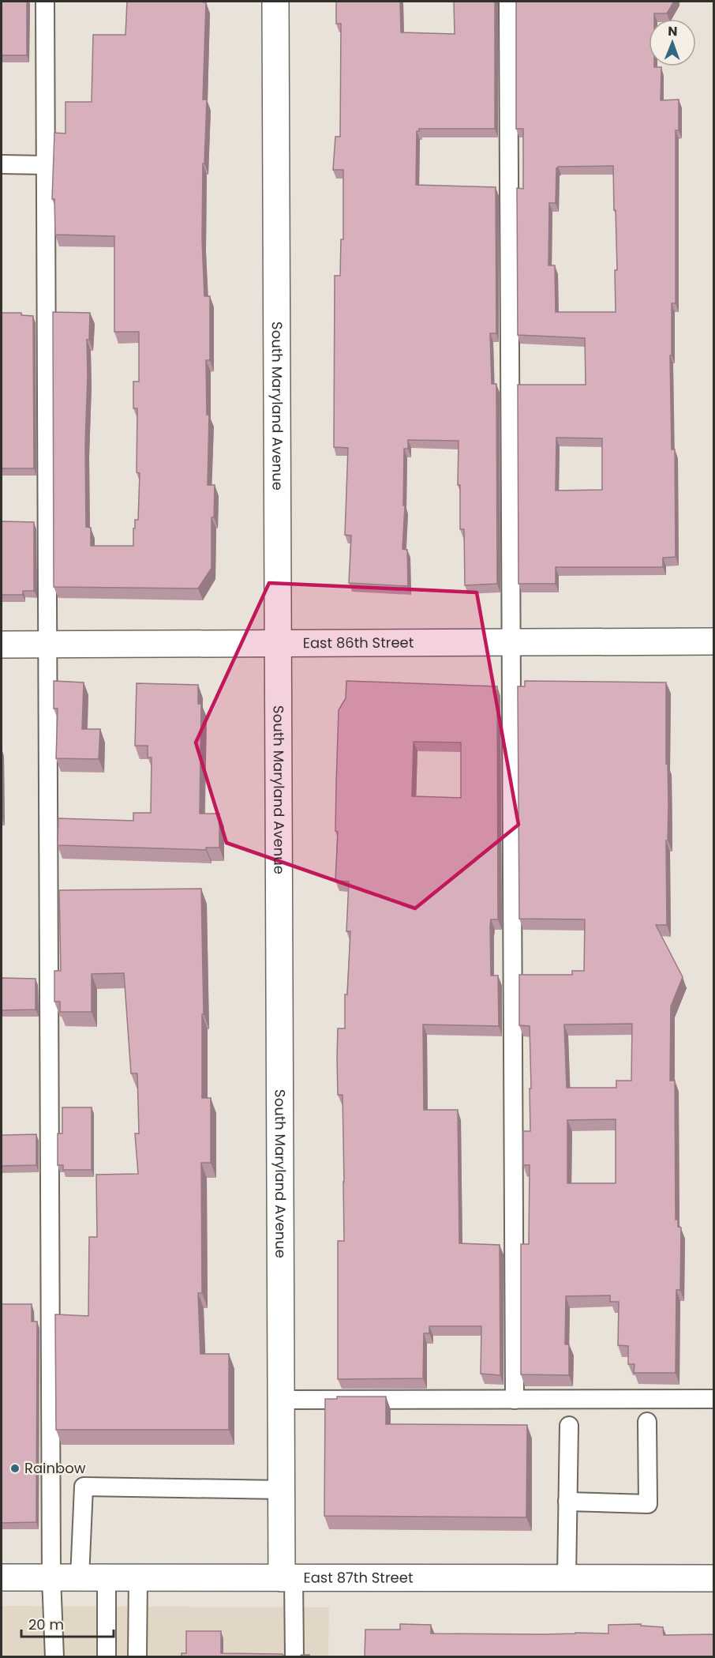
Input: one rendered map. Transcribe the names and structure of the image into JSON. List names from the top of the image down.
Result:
{
  "streets": {
    "street": ["South Maryland Avenue", "East 86th Street", "East 87th Street"]
  },
  "crossings": [
    ["South Maryland Avenue", "East 86th Street"],
    ["South Maryland Avenue", "East 87th Street"]
  ],
  "places": ["Rainbow"],
  "scale_bar": "20 m",
  "north": "top"
}
